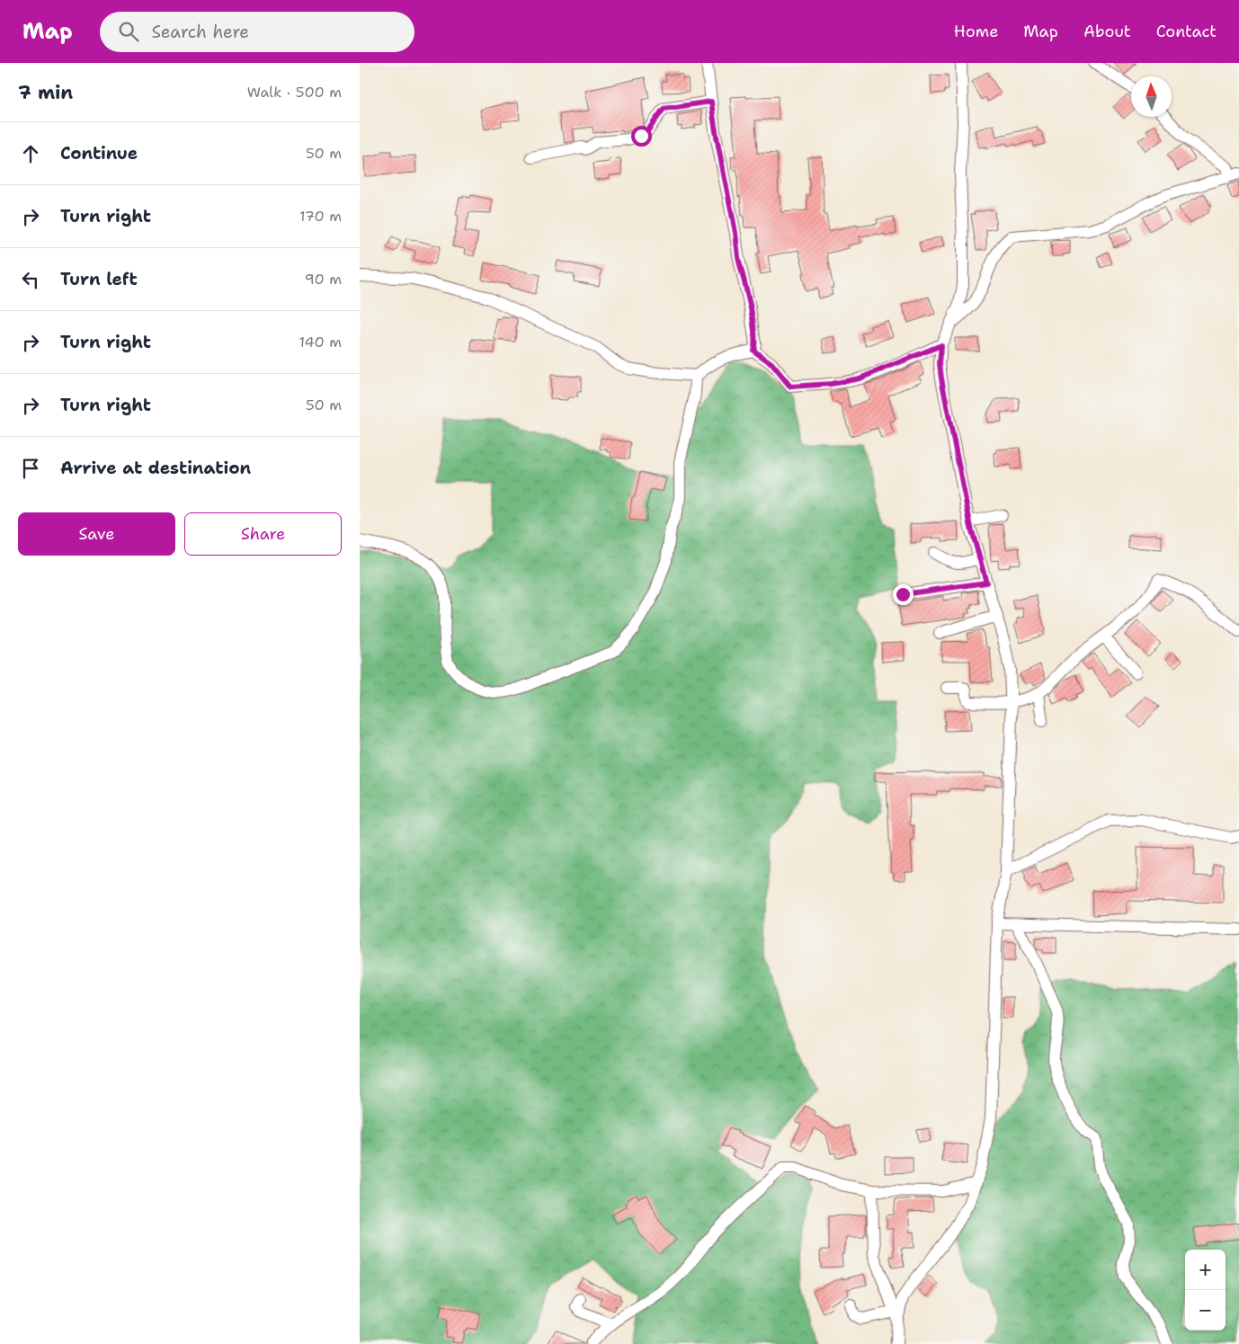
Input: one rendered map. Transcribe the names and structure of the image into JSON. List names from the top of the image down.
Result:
{
  "north": "top",
  "page": {
    "header": "Map",
    "search": "Search here",
    "nav": [
      "Home",
      "Map",
      "About",
      "Contact"
    ],
    "heading": ["7 min", "Walk · 500 m"],
    "list": [
      ["Continue", "50 m"],
      ["Turn right", "170 m"],
      ["Turn left", "90 m"],
      ["Turn right", "140 m"],
      ["Turn right", "50 m"],
      "Arrive at destination"
    ],
    "buttons": ["Save", "Share"],
    "map_buttons": ["+", "−"]
  }
}
